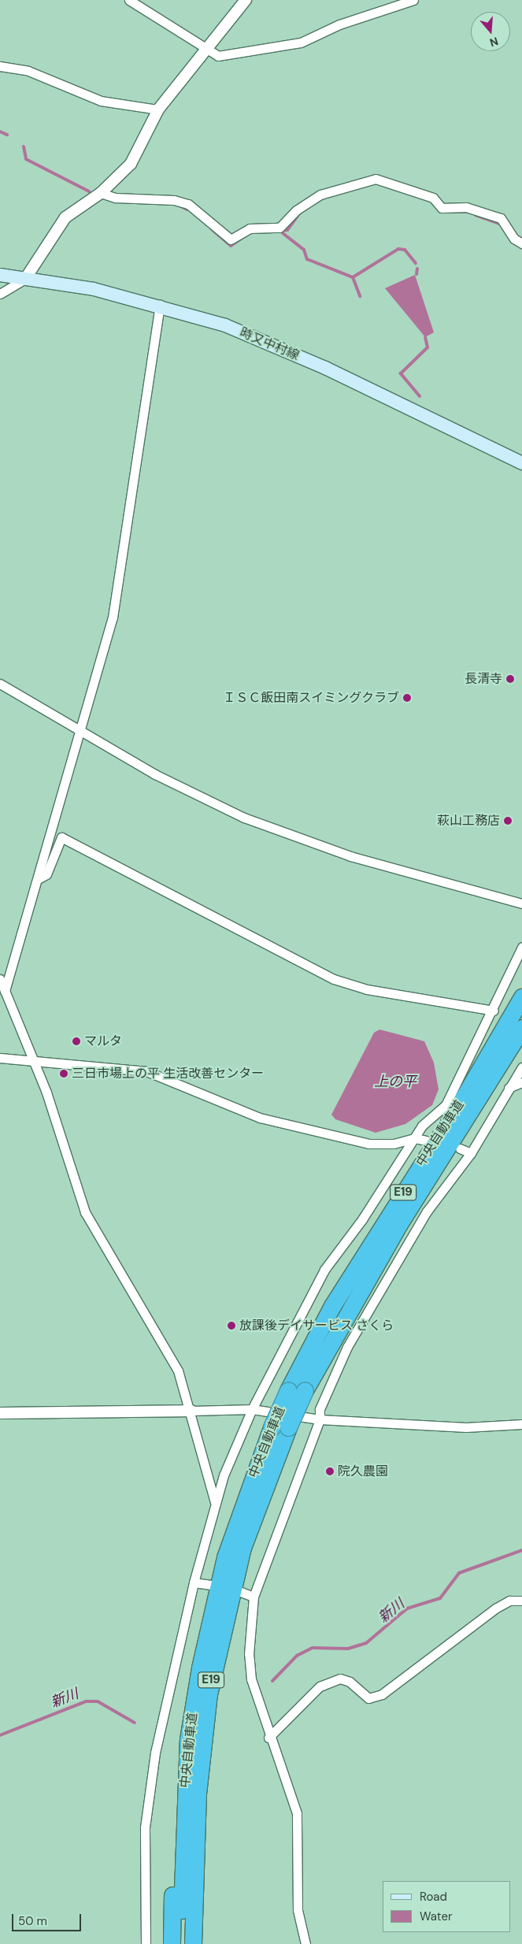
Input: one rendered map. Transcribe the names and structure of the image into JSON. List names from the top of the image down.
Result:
{
  "streets": {
    "highway": ["中央自動車道", "E19"],
    "main road": ["時又中村線"]
  },
  "water": ["上の平", "新川"],
  "places": [
    "長清寺",
    "ＩＳＣ飯田南スイミングクラブ",
    "萩山工務店",
    "マルタ",
    "三日市場上の平 生活改善センター",
    "放課後デイサービス さくら",
    "院久農園"
  ],
  "legend": ["Road", "Water"],
  "scale_bar": "50 m",
  "north": "bottom"
}
